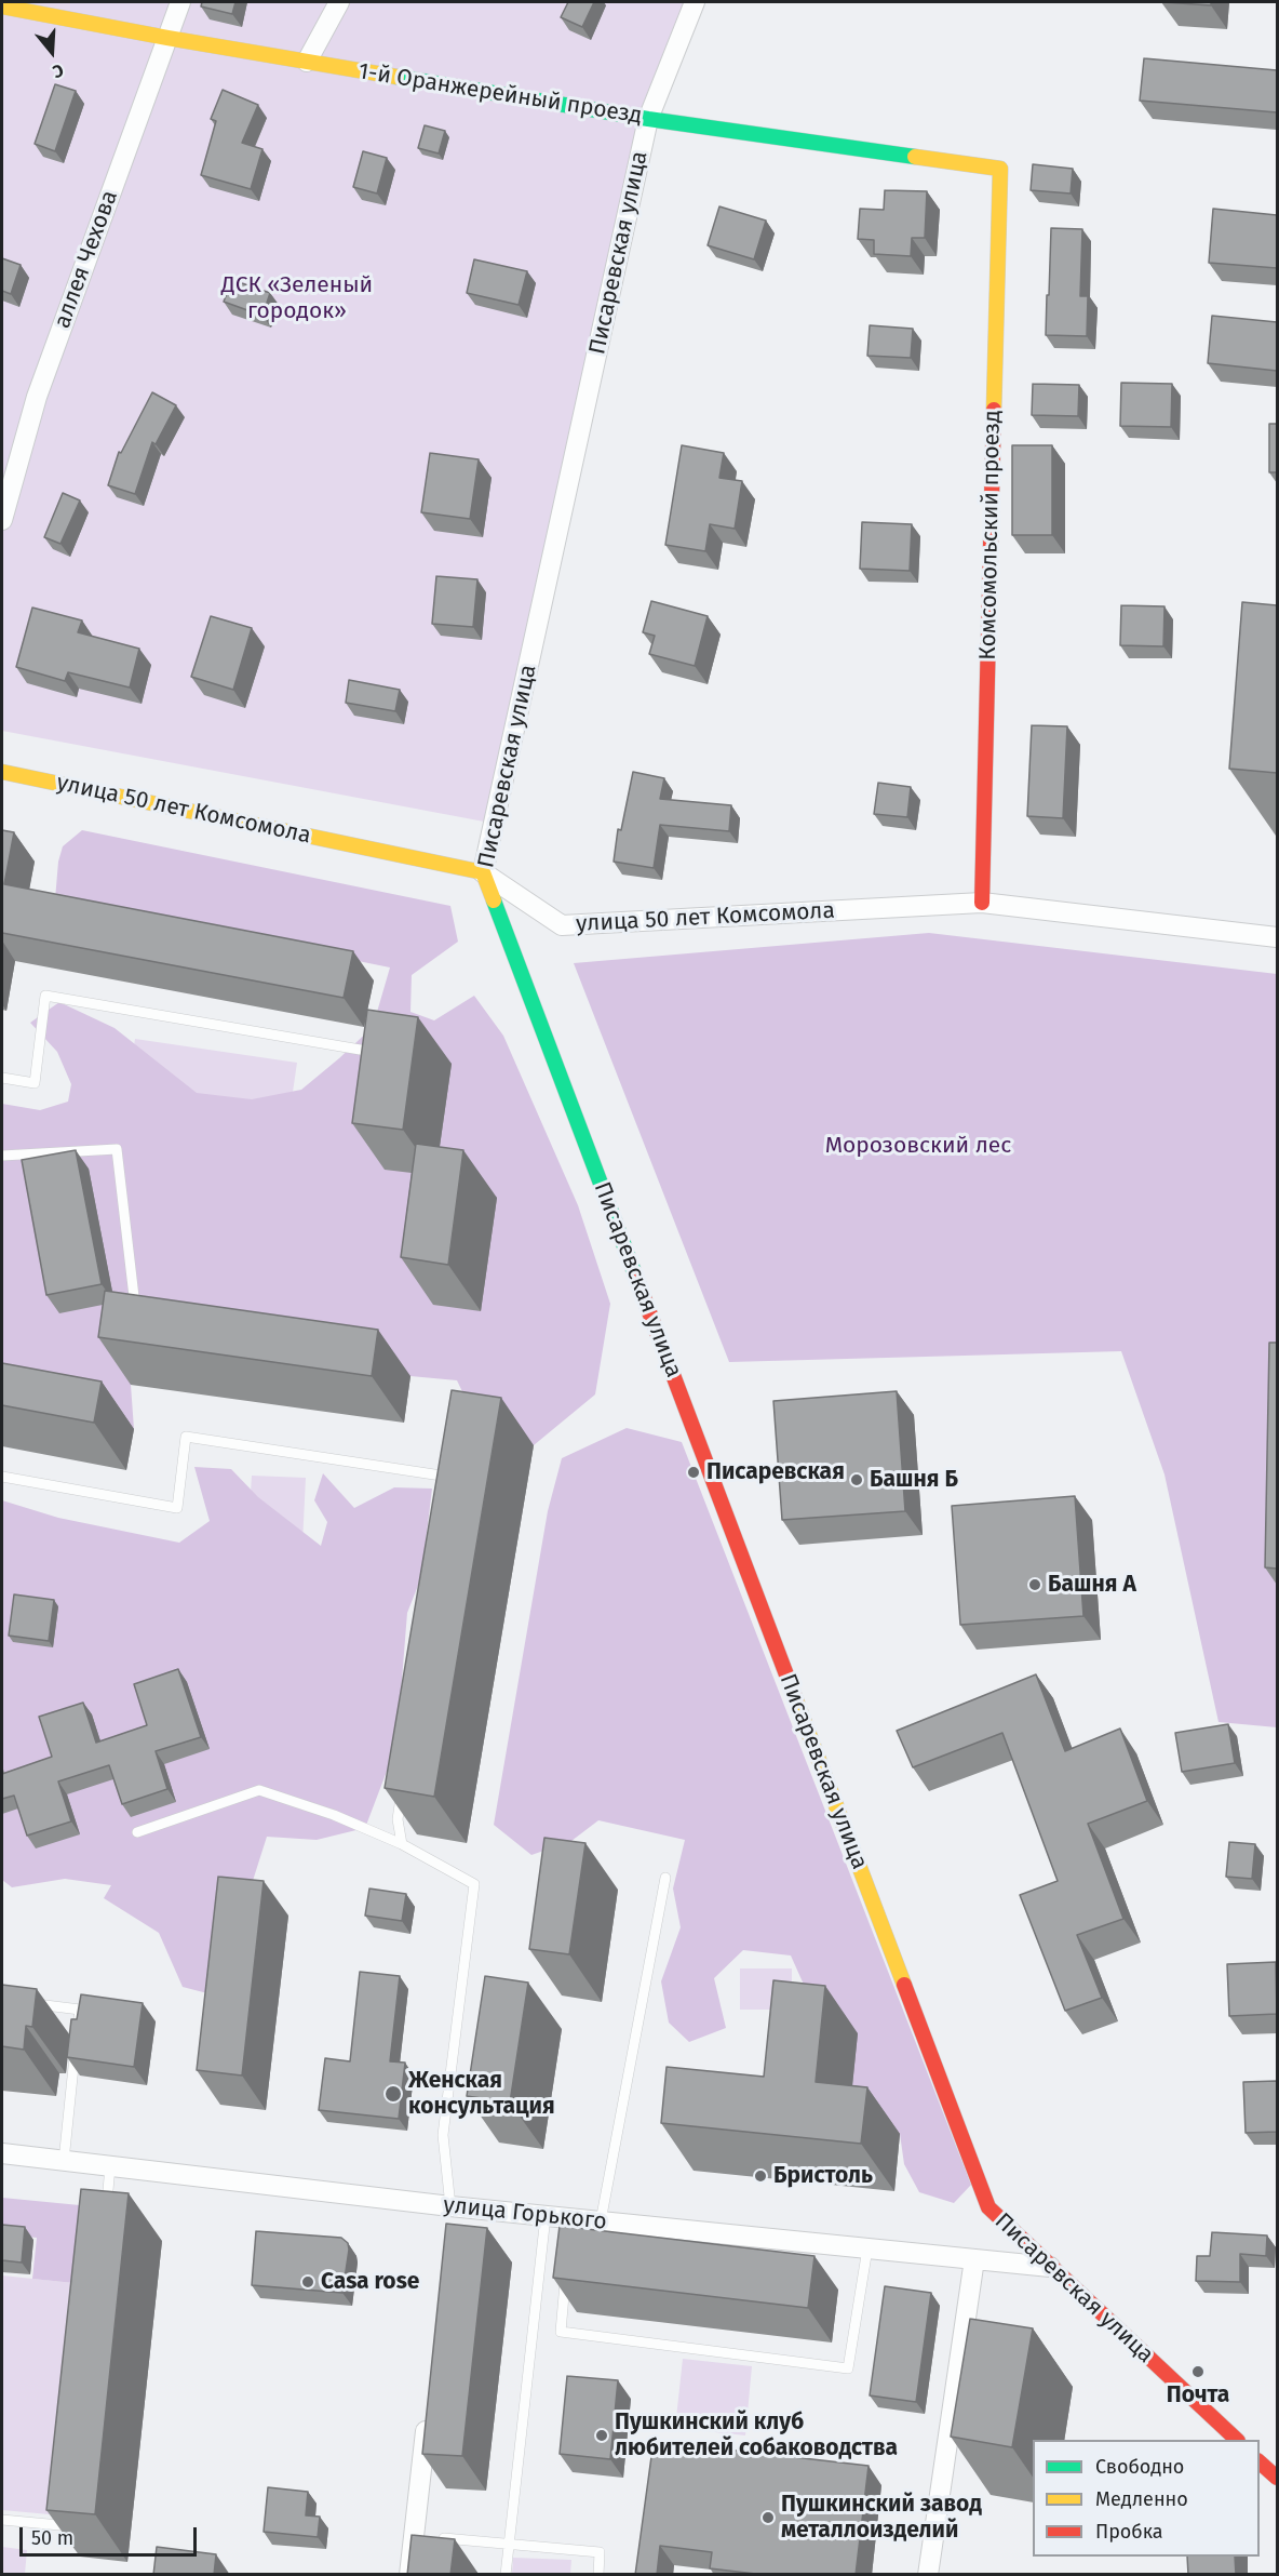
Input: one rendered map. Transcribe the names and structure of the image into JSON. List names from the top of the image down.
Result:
{
  "streets": {
    "street": [
      "1-й Оранжерейный проезд",
      "Писаревская улица",
      "аллея Чехова",
      "Комсомольский проезд",
      "улица 50 лет Комсомола",
      "улица Горького"
    ]
  },
  "crossings": [
    ["1-й Оранжерейный проезд", "Писаревская улица"],
    ["1-й Оранжерейный проезд", "аллея Чехова"],
    ["1-й Оранжерейный проезд", "Комсомольский проезд"],
    ["Писаревская улица", "улица 50 лет Комсомола"],
    ["Писаревская улица", "улица Горького"],
    ["Комсомольский проезд", "улица 50 лет Комсомола"]
  ],
  "parks": ["ДСК «Зеленый городок»", "Морозовский лес"],
  "places": [
    "Писаревская",
    "Башня Б",
    "Башня А",
    "Женская консультация",
    "Бристоль",
    "Casa rose",
    "Почта",
    "Пушкинский клуб любителей собаководства",
    "Пушкинский завод металлоизделий"
  ],
  "legend": ["Свободно", "Медленно", "Пробка"],
  "scale_bar": "50 m",
  "north": "bottom"
}
